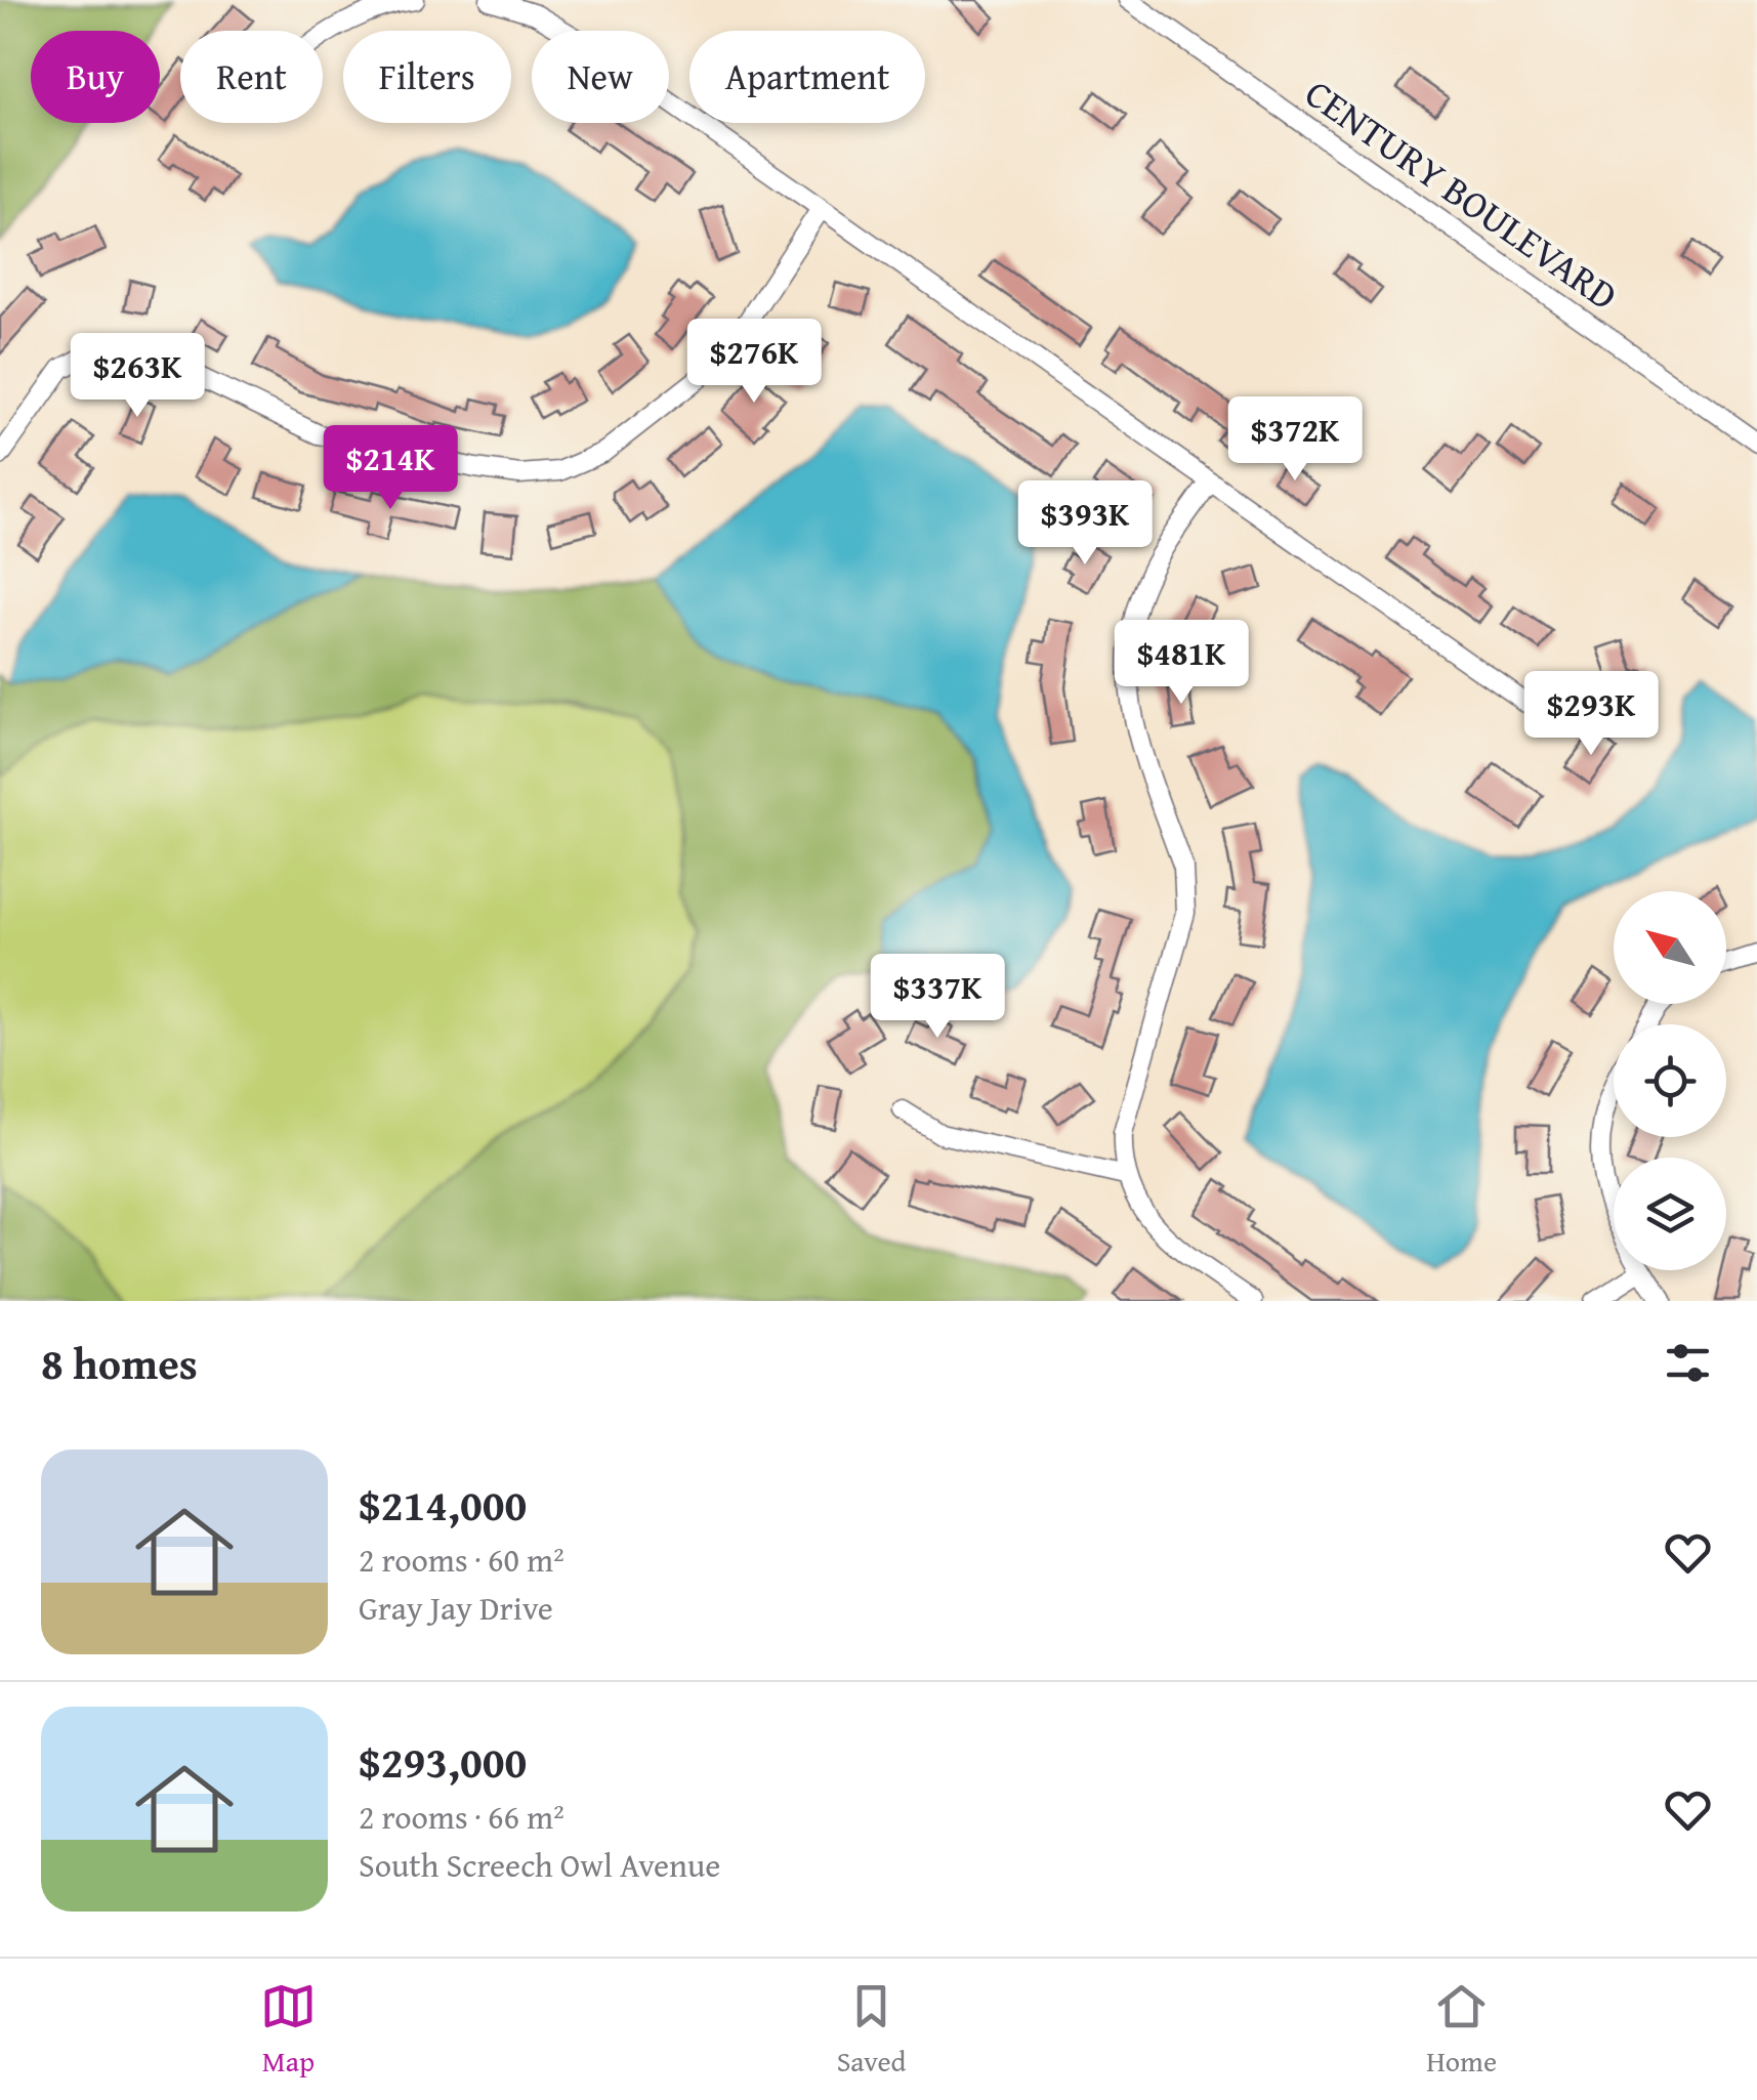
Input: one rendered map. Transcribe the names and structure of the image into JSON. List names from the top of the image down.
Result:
{
  "streets": {
    "street": ["CENTURY BOULEVARD"]
  },
  "north": "top left",
  "page": {
    "chip": [
      "Buy",
      "Rent",
      "Filters",
      "New",
      "Apartment"
    ],
    "price": [
      "$276K",
      "$263K",
      "$372K",
      "$214K",
      "$393K",
      "$481K",
      "$293K",
      "$337K"
    ],
    "heading": "8 homes",
    "list": [
      {
        "name": "$214,000",
        "note": "2 rooms · 60 m² · Gray Jay Drive"
      },
      {
        "name": "$293,000",
        "note": "2 rooms · 66 m² · South Screech Owl Avenue"
      }
    ],
    "tabs": ["Map", "Saved", "Home"]
  }
}
